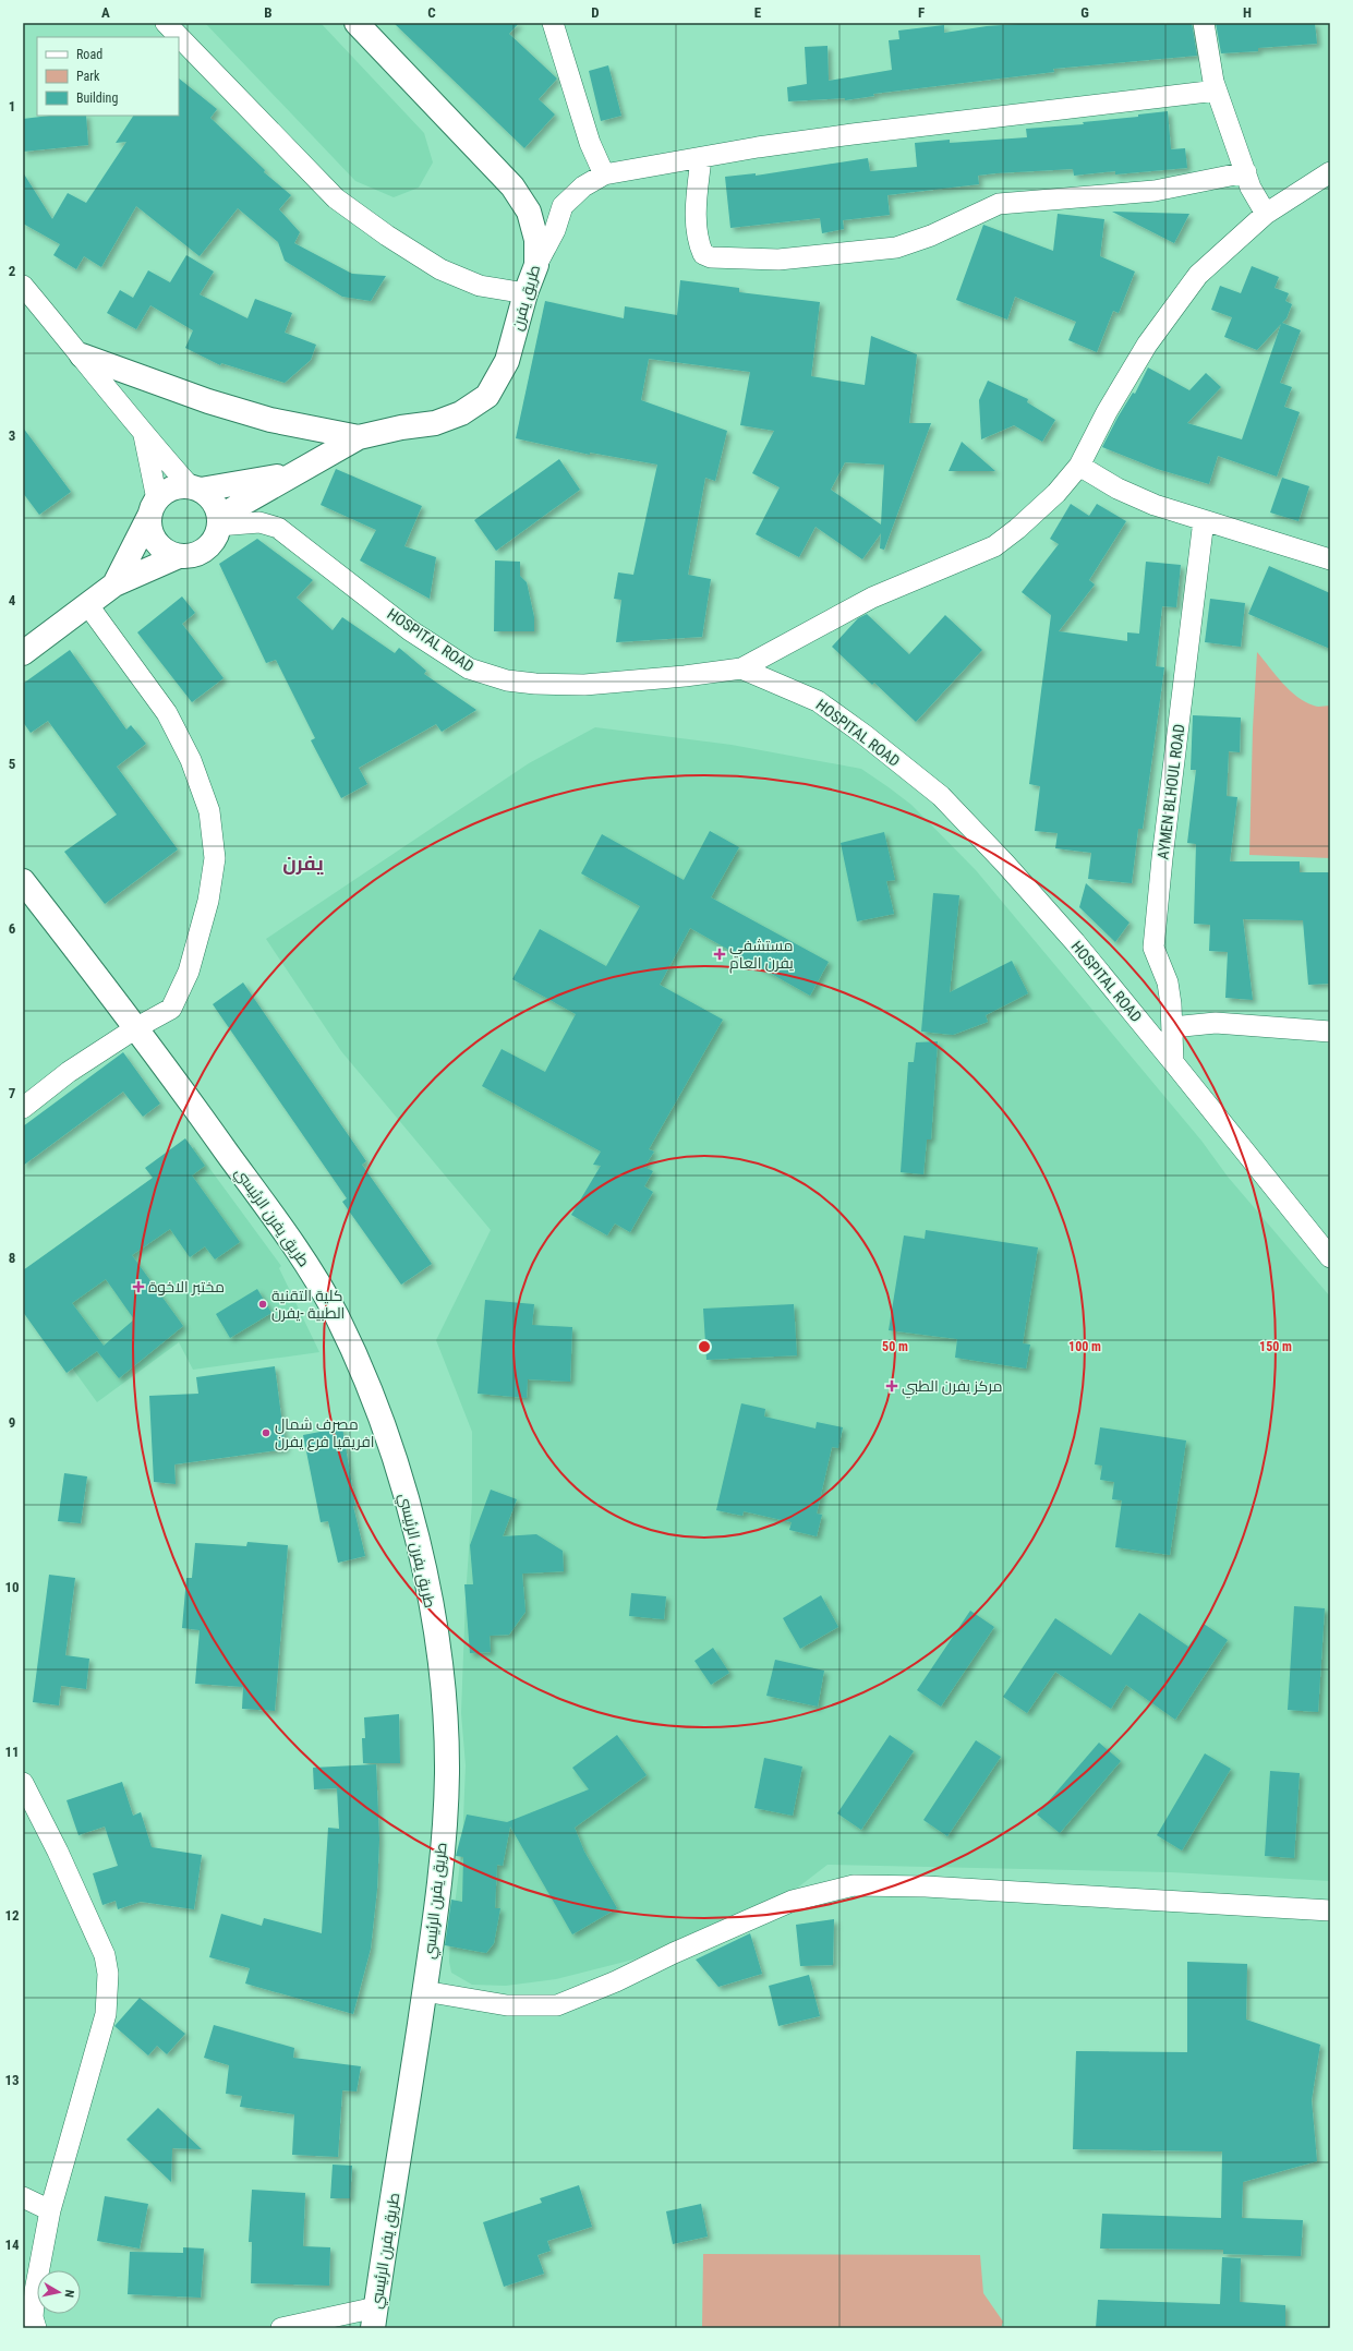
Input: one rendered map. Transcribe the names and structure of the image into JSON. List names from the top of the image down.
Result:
{
  "streets": {
    "main road": ["طريق يفرن", "طريق يفرن الرئيسي"],
    "street": ["HOSPITAL ROAD", "AYMEN BLHOUL ROAD"]
  },
  "crossings": [
    ["طريق يفرن", "HOSPITAL ROAD"],
    ["HOSPITAL ROAD", "AYMEN BLHOUL ROAD"]
  ],
  "districts": ["يفرن"],
  "places": {
    "health": ["مستشفي يفرن العام", "مختبر الاخوة", "مركز يفرن الطبي"],
    "other": ["كلية التقنية الطبية -يفرن", "مصرف شمال افريقيا فرع يفرن"]
  },
  "legend": ["Road", "Park", "Building"],
  "north": "right",
  "grid": {
    "columns": [
      "A",
      "B",
      "C",
      "D",
      "E",
      "F",
      "G",
      "H"
    ],
    "rows": [
      "1",
      "2",
      "3",
      "4",
      "5",
      "6",
      "7",
      "8",
      "9",
      "10",
      "11",
      "12",
      "13",
      "14"
    ]
  },
  "rings": ["50 m", "100 m", "150 m"]
}
